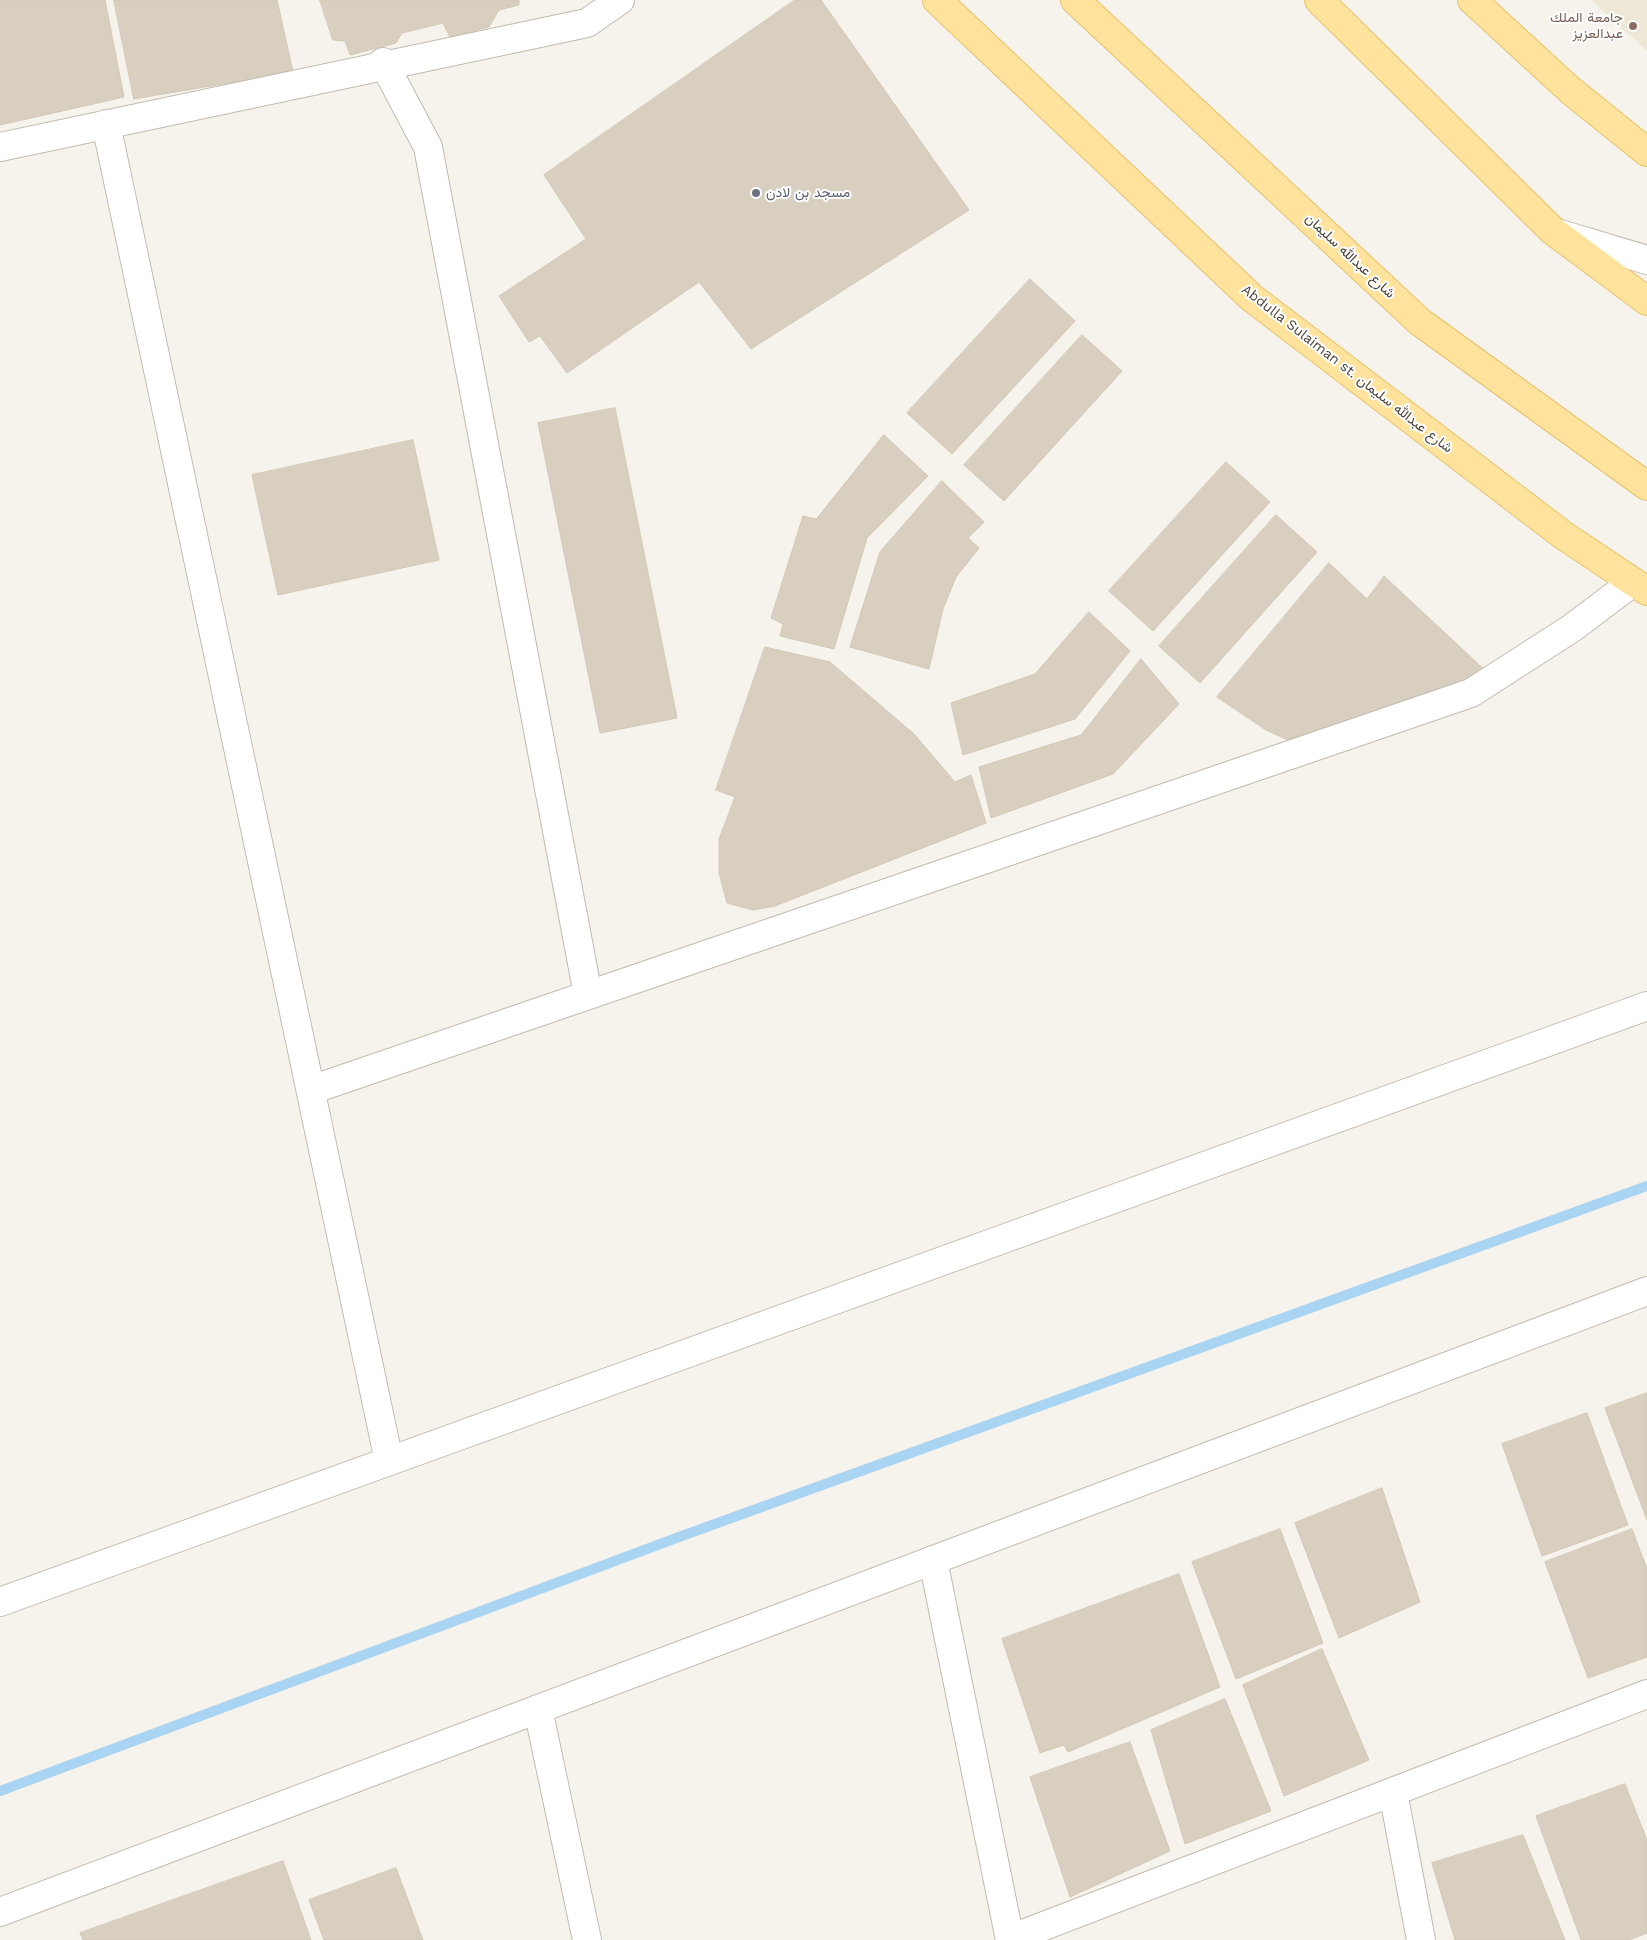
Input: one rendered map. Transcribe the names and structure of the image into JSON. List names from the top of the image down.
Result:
{
  "streets": {
    "main road": ["شارع عبدالله سليمان", "Abdulla Sulaiman st. شارع عبدالله سليمان"]
  },
  "places": ["جامعة الملك عبدالعزيز", "مسجد بن لادن"]
}
